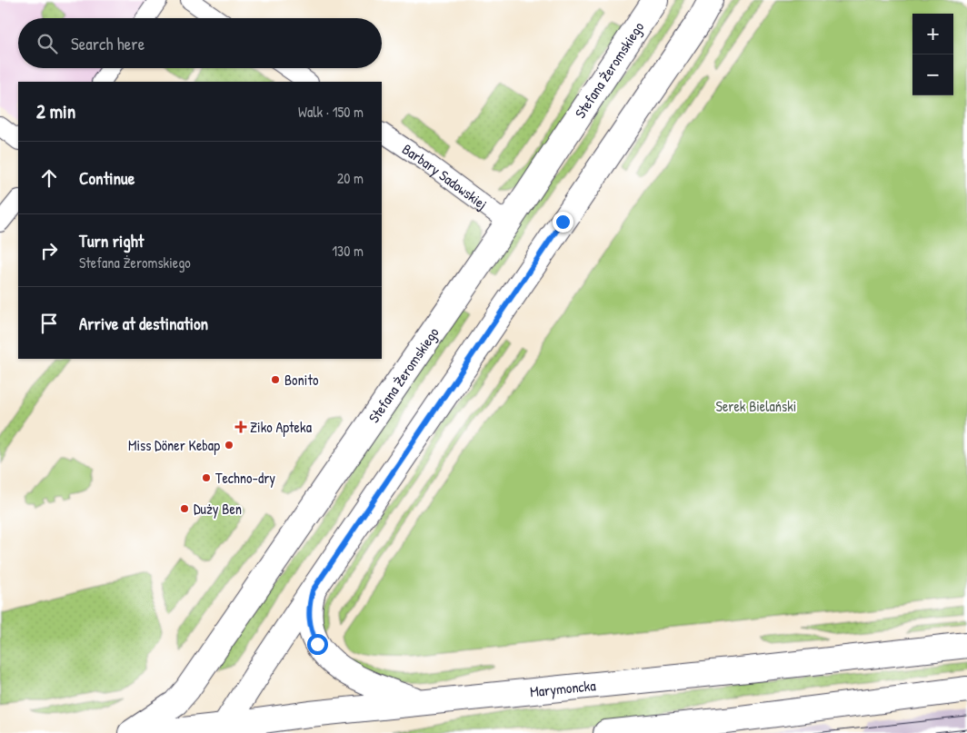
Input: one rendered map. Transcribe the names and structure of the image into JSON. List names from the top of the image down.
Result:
{
  "streets": {
    "main road": ["Stefana Żeromskiego", "Marymoncka"],
    "street": ["Barbary Sadowskiej"]
  },
  "crossings": [
    ["Stefana Żeromskiego", "Barbary Sadowskiej"]
  ],
  "parks": ["Serek Bielański"],
  "places": {
    "other": [
      "Bonito",
      "Miss Döner Kebap",
      "Techno-dry",
      "Duży Ben"
    ],
    "health": ["Ziko Apteka"]
  },
  "page": {
    "map_buttons": ["+", "−"],
    "search": "Search here",
    "heading": ["2 min", "Walk · 150 m"],
    "list": [
      ["Continue", "20 m"],
      ["Turn right", "Stefana Żeromskiego", "130 m"],
      "Arrive at destination"
    ]
  }
}
